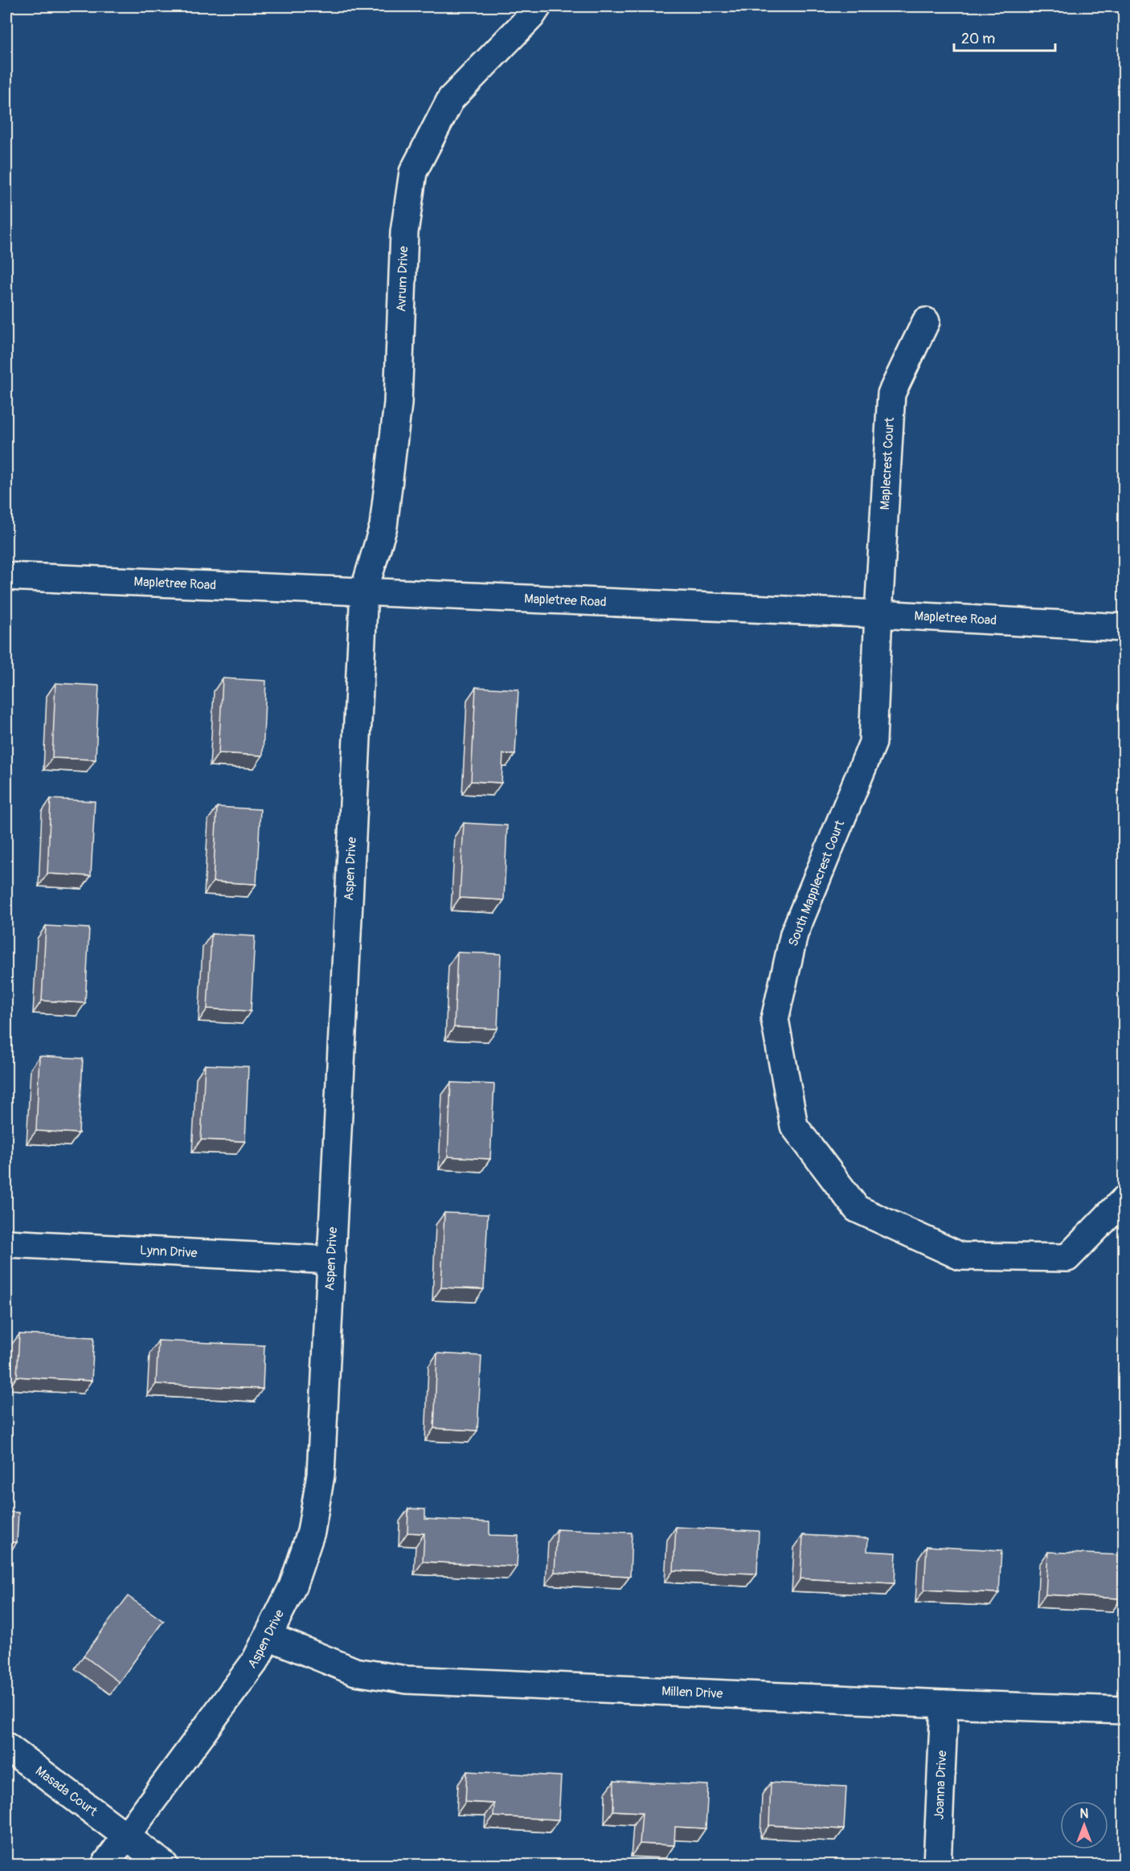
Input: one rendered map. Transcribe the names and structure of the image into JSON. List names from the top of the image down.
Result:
{
  "streets": {
    "street": [
      "Avrum Drive",
      "Maplecrest Court",
      "Mapletree Road",
      "Aspen Drive",
      "South Mapplecrest Court",
      "Lynn Drive",
      "Millen Drive",
      "Joanna Drive",
      "Masada Court"
    ]
  },
  "crossings": [
    ["Avrum Drive", "Mapletree Road"],
    ["Avrum Drive", "Aspen Drive"],
    ["Maplecrest Court", "Mapletree Road"],
    ["Maplecrest Court", "South Mapplecrest Court"],
    ["Mapletree Road", "Aspen Drive"],
    ["Mapletree Road", "South Mapplecrest Court"],
    ["Aspen Drive", "Lynn Drive"],
    ["Aspen Drive", "Millen Drive"],
    ["Aspen Drive", "Masada Court"],
    ["Millen Drive", "Joanna Drive"]
  ],
  "scale_bar": "20 m",
  "north": "top"
}
